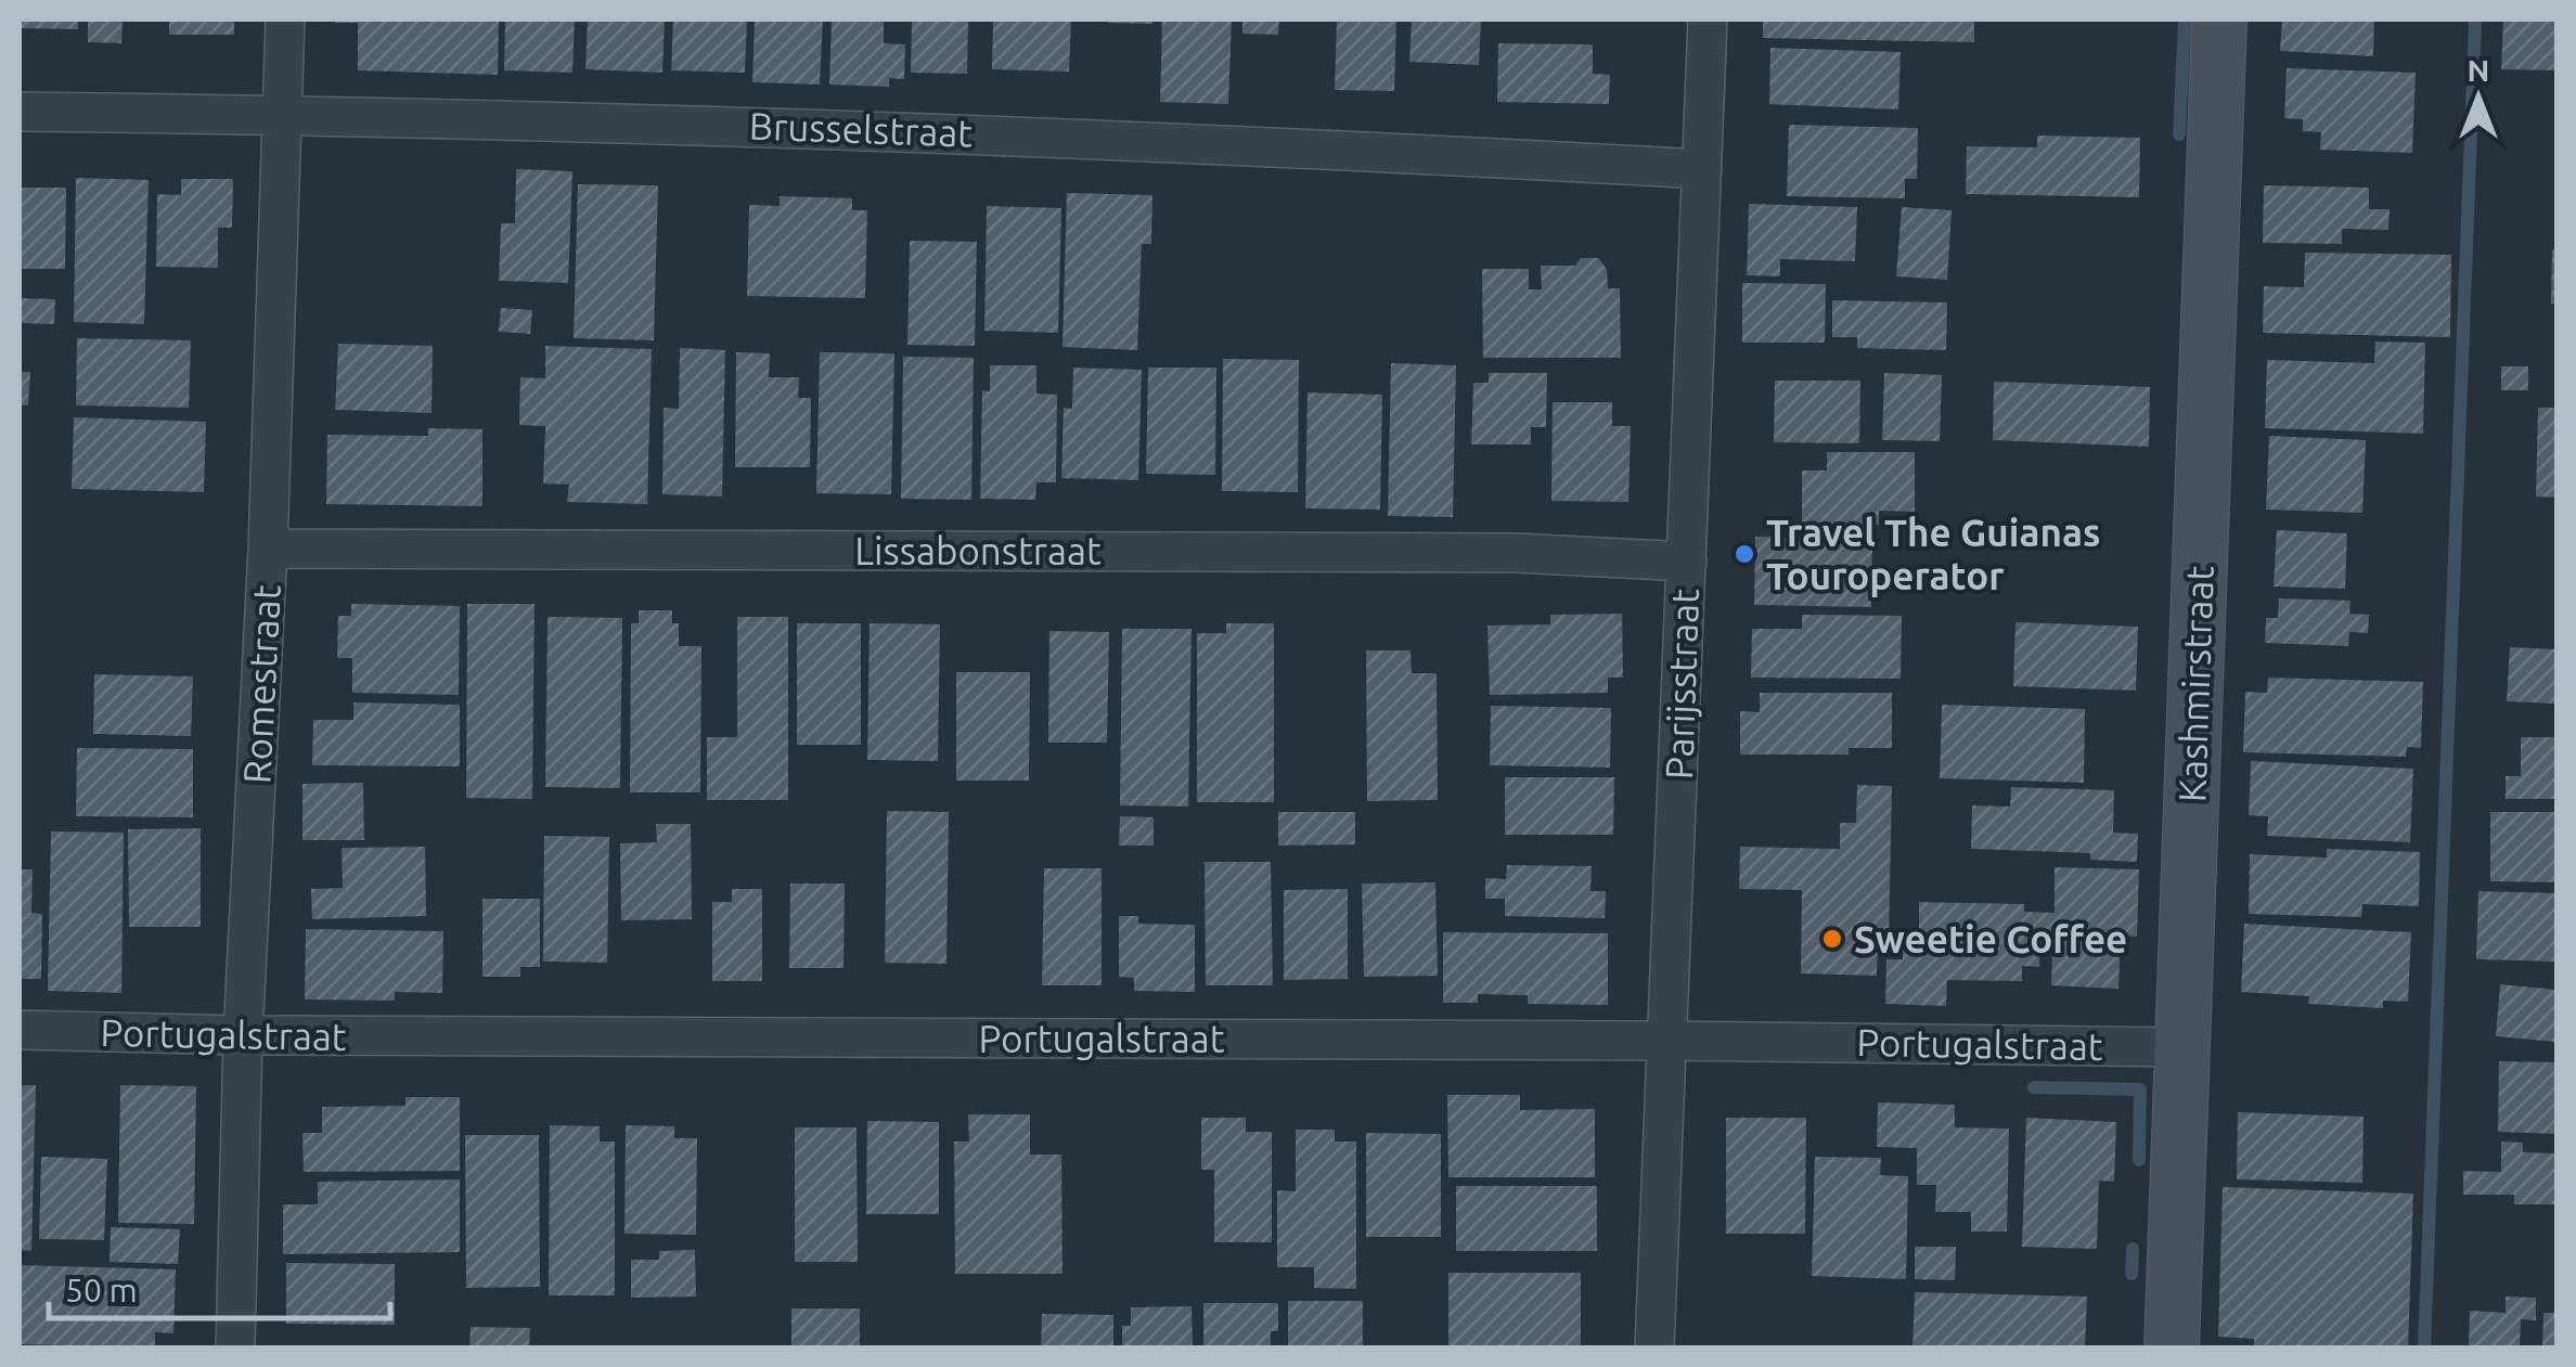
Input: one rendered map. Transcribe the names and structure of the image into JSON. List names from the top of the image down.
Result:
{
  "streets": {
    "street": [
      "Brusselstraat",
      "Lissabonstraat",
      "Romestraat",
      "Parijsstraat",
      "Kashmirstraat",
      "Portugalstraat"
    ]
  },
  "crossings": [
    ["Brusselstraat", "Romestraat"],
    ["Brusselstraat", "Parijsstraat"],
    ["Lissabonstraat", "Romestraat"],
    ["Lissabonstraat", "Parijsstraat"],
    ["Romestraat", "Portugalstraat"],
    ["Parijsstraat", "Portugalstraat"],
    ["Kashmirstraat", "Portugalstraat"]
  ],
  "places": ["Travel The Guianas Touroperator", "Sweetie Coffee"],
  "scale_bar": "50 m",
  "north": "top"
}
